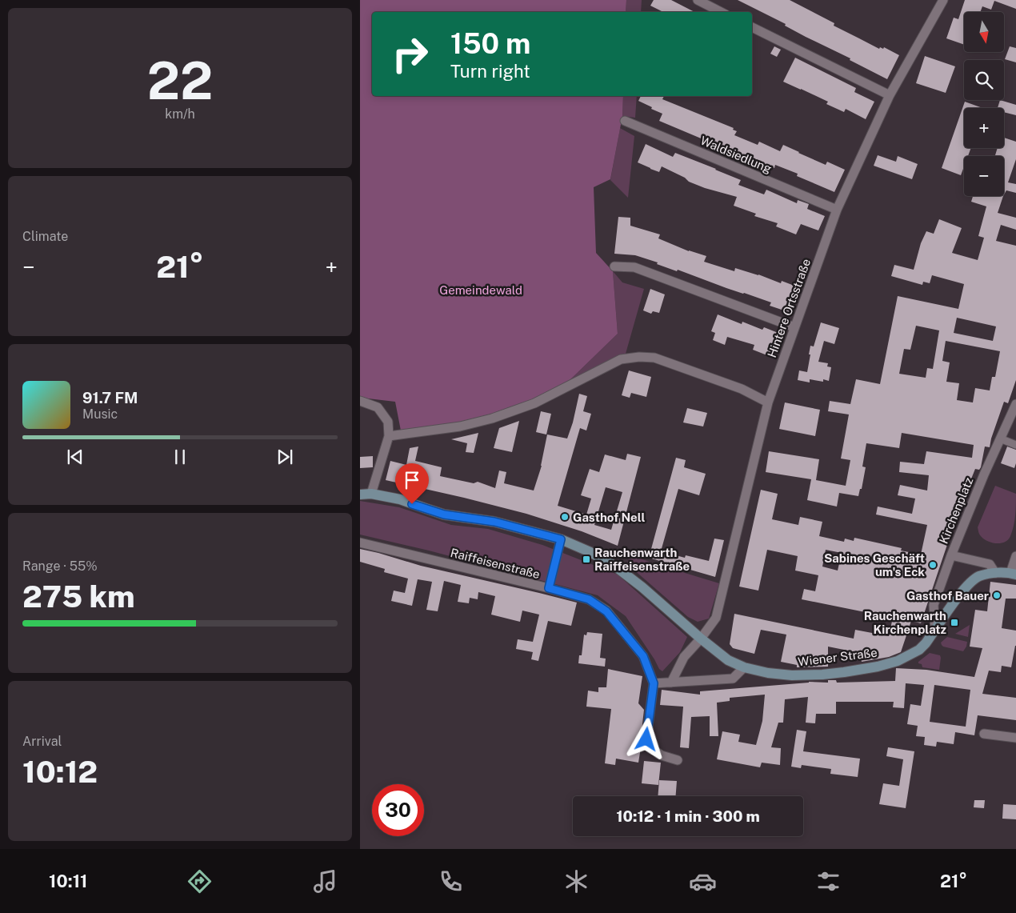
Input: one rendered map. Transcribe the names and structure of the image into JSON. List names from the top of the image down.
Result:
{
  "streets": {
    "main road": ["Wiener Straße"],
    "street": [
      "Waldsiedlung",
      "Hintere Ortsstraße",
      "Kirchenplatz",
      "Raiffeisenstraße"
    ]
  },
  "crossings": [
    ["Waldsiedlung", "Hintere Ortsstraße"],
    ["Hintere Ortsstraße", "Wiener Straße"],
    ["Kirchenplatz", "Wiener Straße"]
  ],
  "parks": ["Gemeindewald"],
  "places": {
    "other": ["Gasthof Nell", "Sabines Geschäft um's Eck", "Gasthof Bauer"],
    "transit": ["Rauchenwarth Raiffeisenstraße", "Rauchenwarth Kirchenplatz"]
  },
  "north": "bottom",
  "page": {
    "tile": [
      ["22", "km/h"],
      "Climate",
      ["Range · 55%", "275 km"],
      ["Arrival", "10:12"]
    ],
    "map_buttons": ["+", "−"],
    "turn": ["150 m", "Turn right"],
    "heat": ["−", "21°", "+"],
    "song": ["91.7 FM", "Music"],
    "limit": "30",
    "trip": "10:12 · 1 min · 300 m",
    "tabs": ["10:11", "21°"]
  }
}
